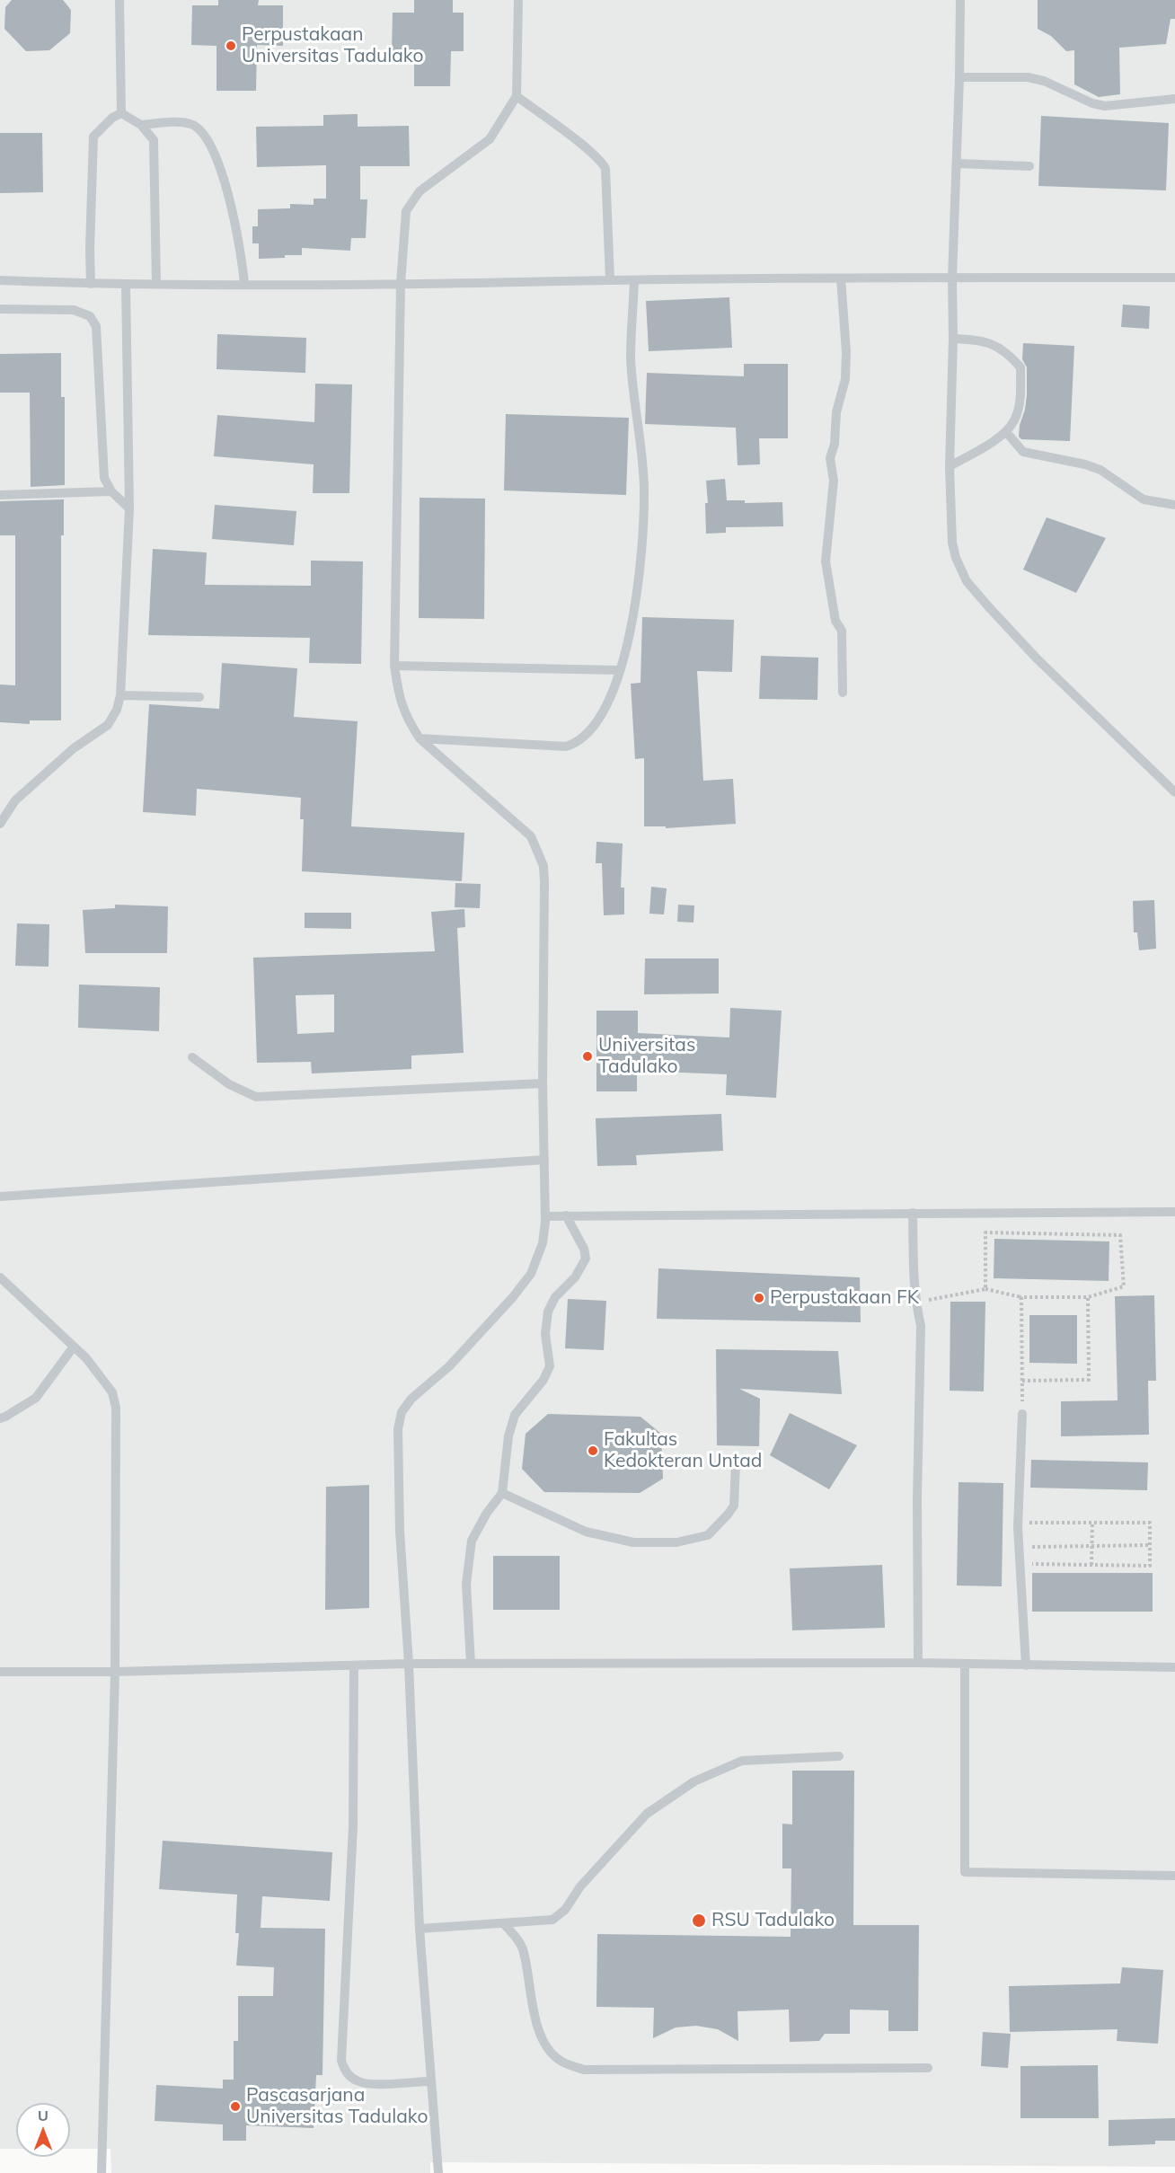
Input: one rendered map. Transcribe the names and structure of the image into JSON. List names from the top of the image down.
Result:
{
  "places": [
    "Perpustakaan Universitas Tadulako",
    "Universitas Tadulako",
    "Perpustakaan FK",
    "Fakultas Kedokteran Untad",
    "RSU Tadulako",
    "Pascasarjana Universitas Tadulako"
  ],
  "north": "top"
}
